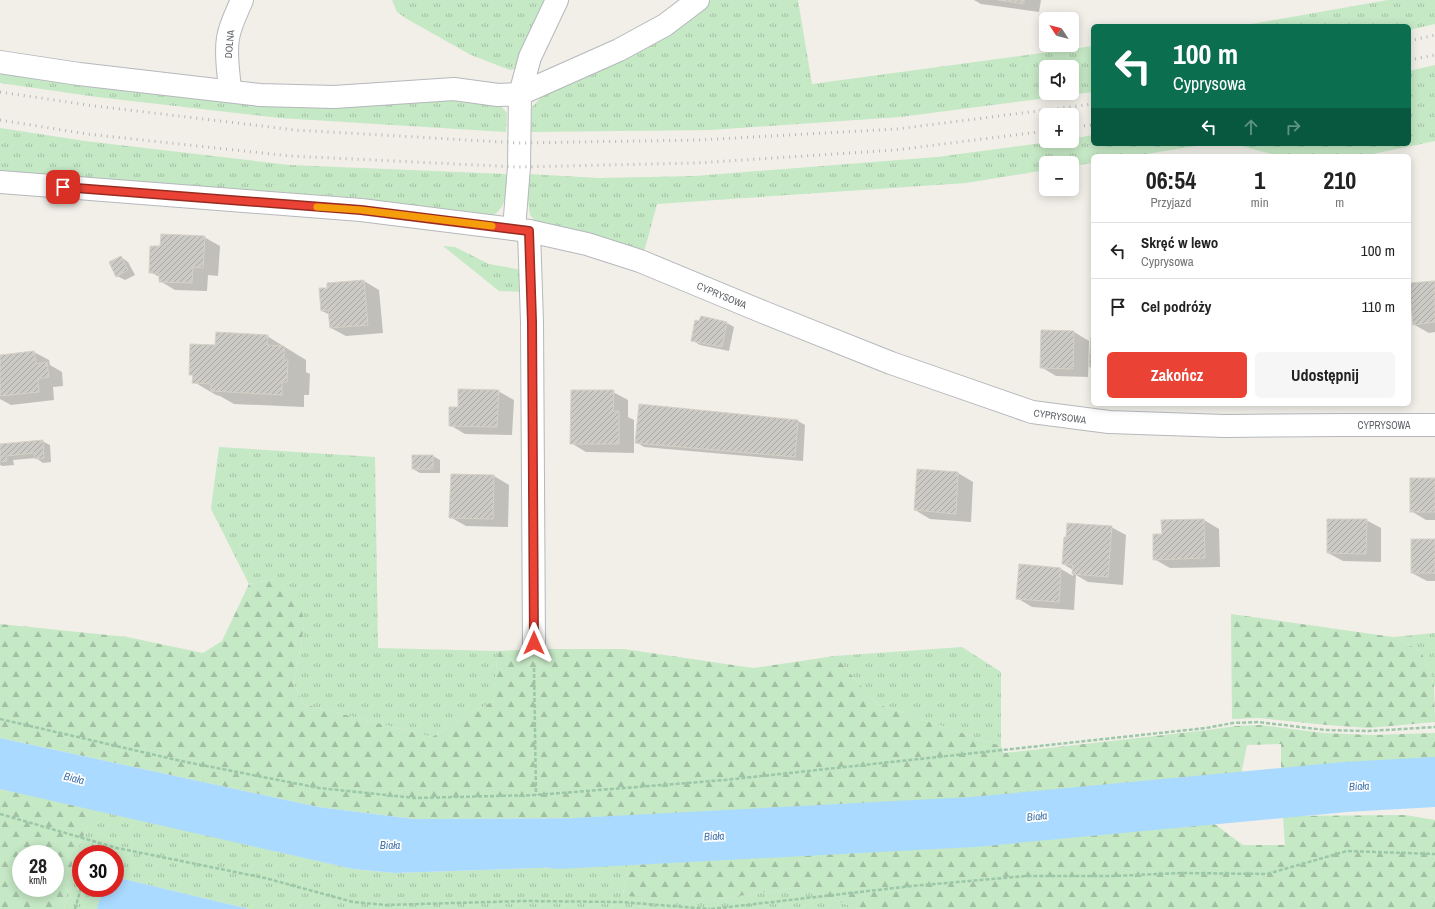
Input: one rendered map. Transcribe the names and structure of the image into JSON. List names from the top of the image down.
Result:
{
  "streets": {
    "street": ["DOLNA", "CYPRYSOWA"]
  },
  "water": ["Biała"],
  "north": "top left",
  "page": {
    "map_buttons": ["+", "−"],
    "turn": ["100 m", "Cyprysowa"],
    "eta": [
      "06:54",
      "Przyjazd",
      "1",
      "min",
      "210",
      "m"
    ],
    "list": [
      {
        "name": "Skręć w lewo",
        "note": "Cyprysowa",
        "value": "100 m"
      },
      {
        "name": "Cel podróży",
        "value": "110 m"
      }
    ],
    "buttons": ["Zakończ", "Udostępnij"],
    "speed": "28 km/h",
    "limit": "30"
  }
}
